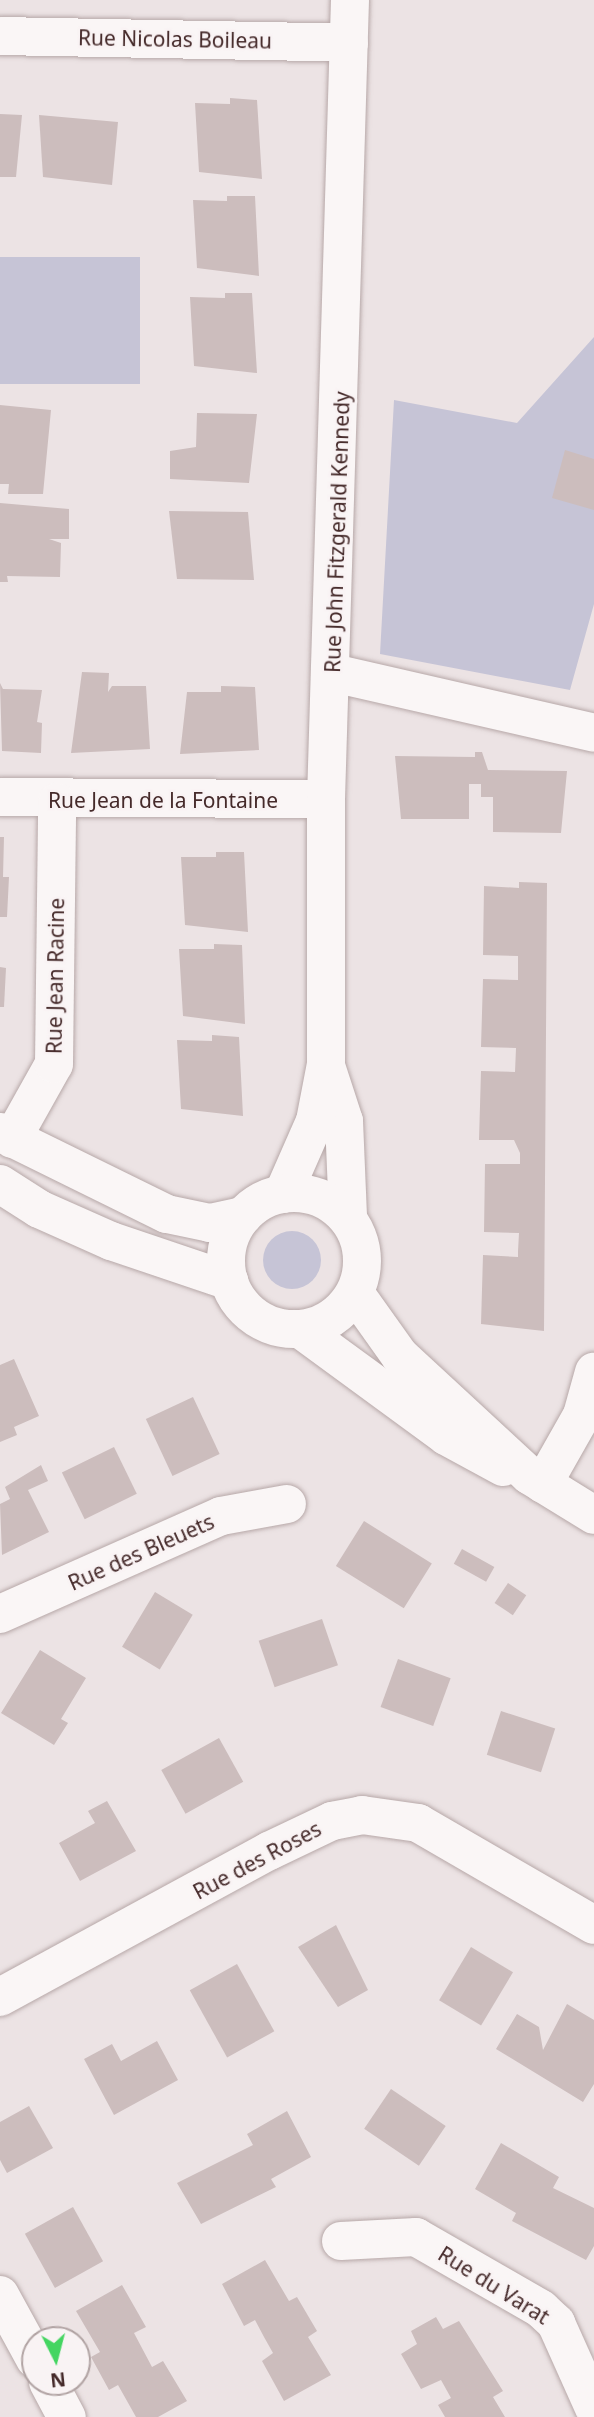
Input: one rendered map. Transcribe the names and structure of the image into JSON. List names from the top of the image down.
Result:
{
  "streets": {
    "street": [
      "Rue Nicolas Boileau",
      "Rue John Fitzgerald Kennedy",
      "Rue Jean de la Fontaine",
      "Rue Jean Racine",
      "Rue des Bleuets",
      "Rue des Roses",
      "Rue du Varat"
    ]
  },
  "crossings": [
    ["Rue Nicolas Boileau", "Rue John Fitzgerald Kennedy"],
    ["Rue John Fitzgerald Kennedy", "Rue Jean de la Fontaine"],
    ["Rue Jean de la Fontaine", "Rue Jean Racine"]
  ],
  "north": "bottom"
}
